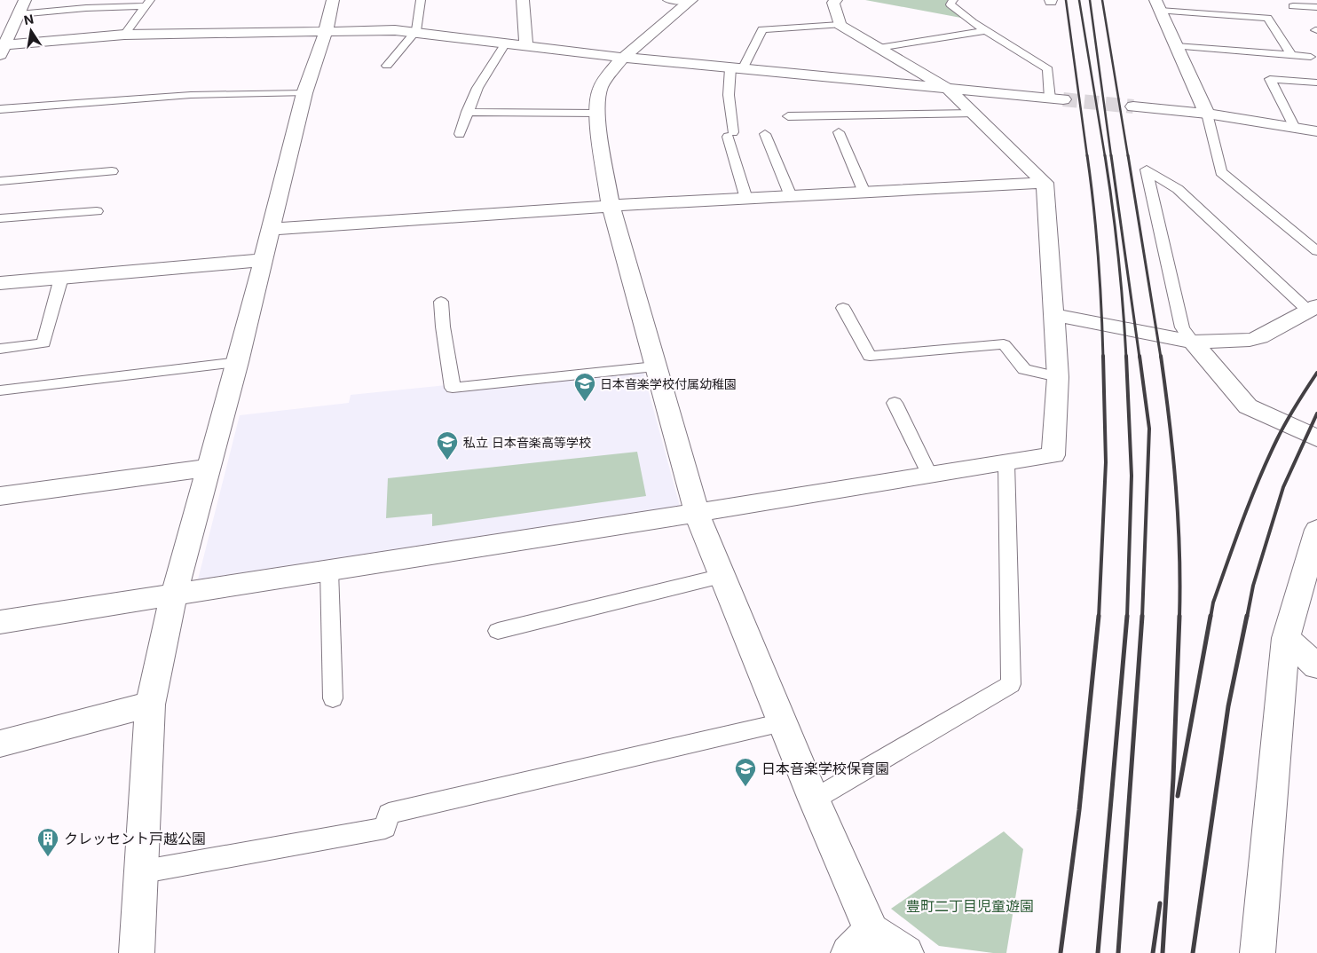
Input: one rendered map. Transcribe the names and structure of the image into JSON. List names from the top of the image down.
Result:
{
  "parks": ["豊町二丁目児童遊園"],
  "places": {
    "school or university": ["日本音楽学校付属幼稚園", "私立 日本音楽高等学校", "日本音楽学校保育園"],
    "building": ["クレッセント戸越公園"]
  },
  "north": "top"
}
